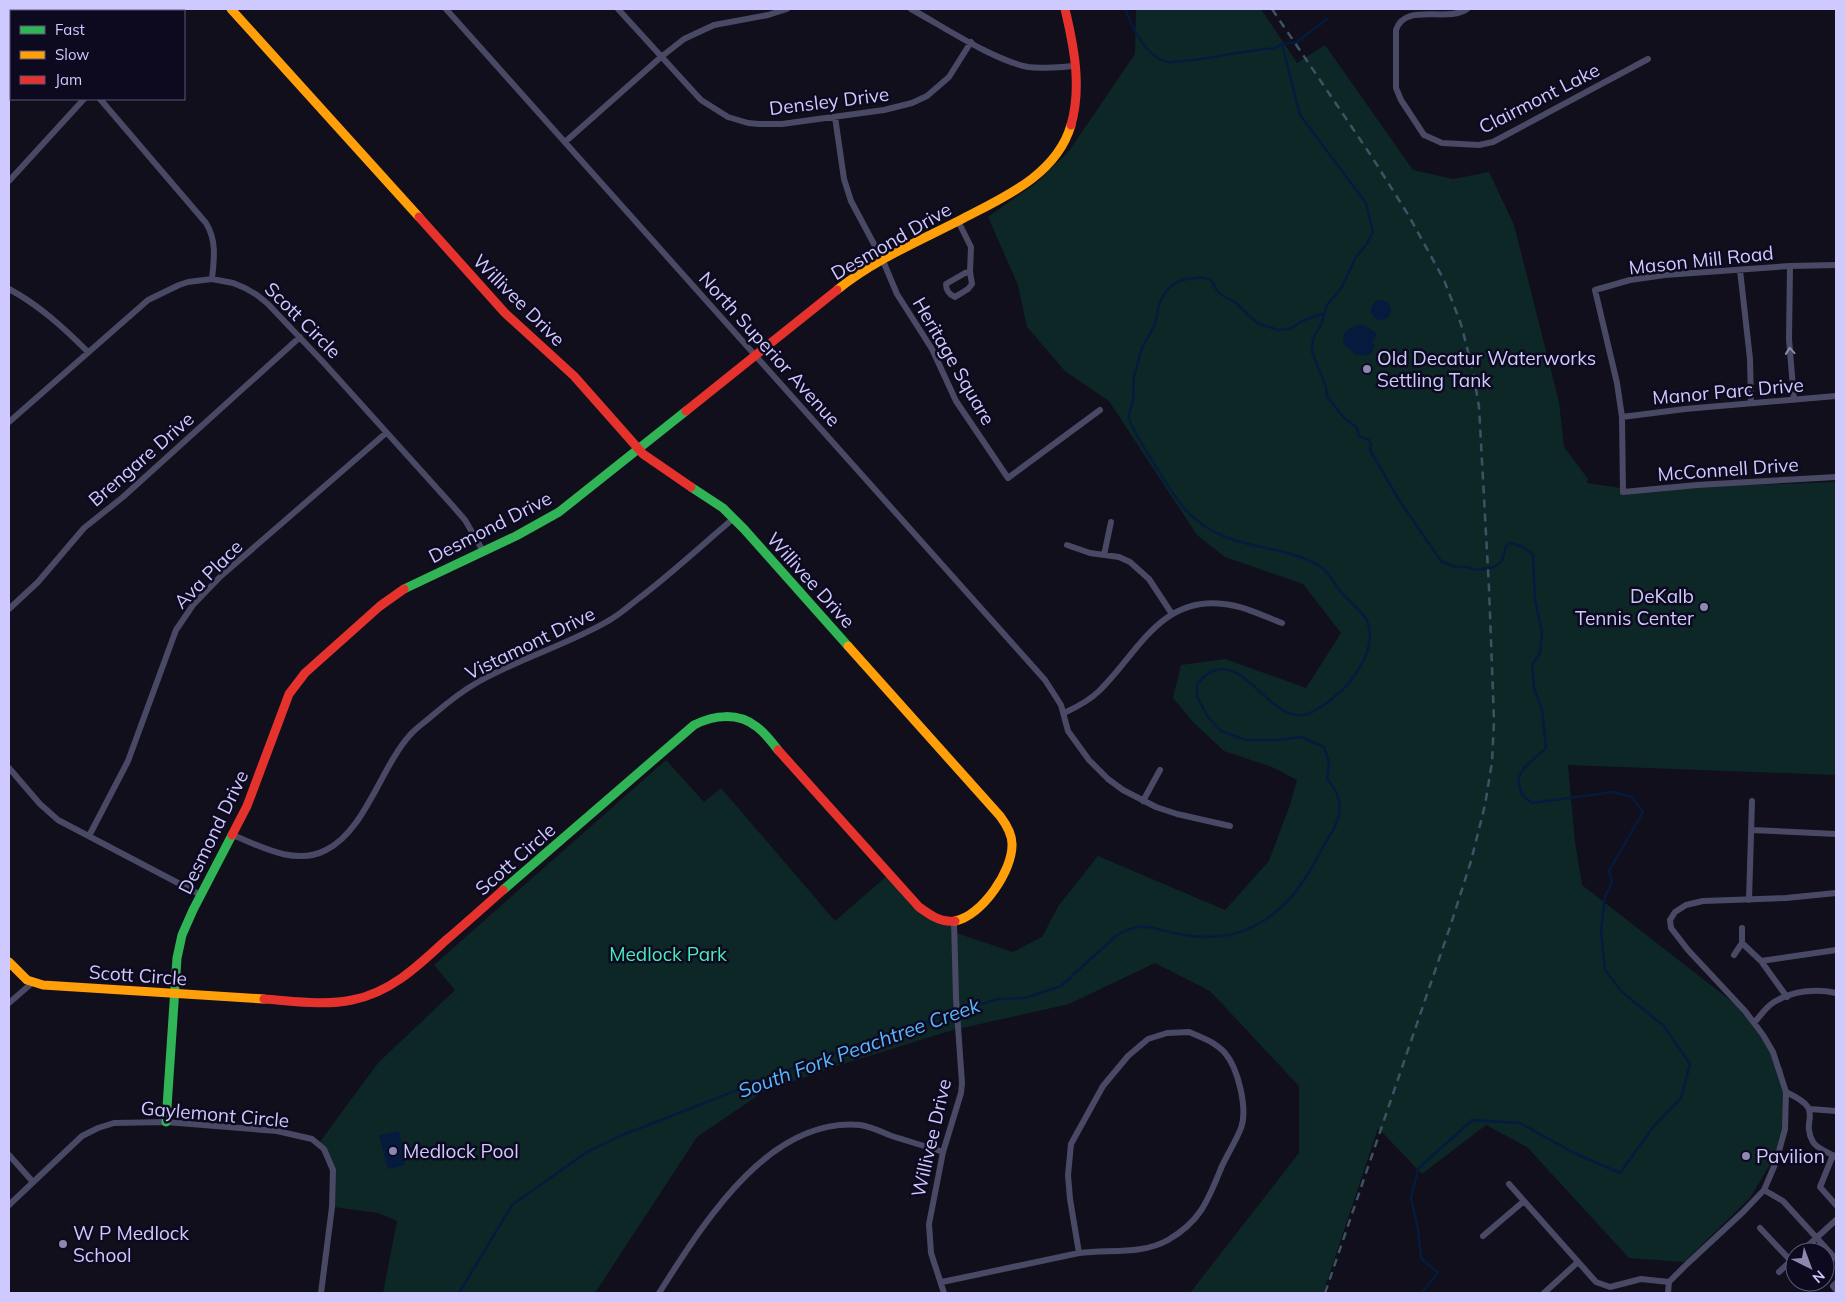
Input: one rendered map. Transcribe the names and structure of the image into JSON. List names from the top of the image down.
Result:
{
  "streets": {
    "street": [
      "Clairmont Lake",
      "Densley Drive",
      "Desmond Drive",
      "Mason Mill Road",
      "Willivee Drive",
      "Scott Circle",
      "North Superior Avenue",
      "Heritage Square",
      "Manor Parc Drive",
      "Brengare Drive",
      "McConnell Drive",
      "Ava Place",
      "Vistamont Drive",
      "Gaylemont Circle"
    ]
  },
  "crossings": [
    ["Desmond Drive", "Willivee Drive"],
    ["Desmond Drive", "Scott Circle"],
    ["Desmond Drive", "North Superior Avenue"],
    ["Desmond Drive", "Heritage Square"],
    ["Desmond Drive", "Vistamont Drive"],
    ["Desmond Drive", "Gaylemont Circle"],
    ["Mason Mill Road", "Manor Parc Drive"],
    ["Mason Mill Road", "McConnell Drive"],
    ["Willivee Drive", "Scott Circle"],
    ["Willivee Drive", "Vistamont Drive"],
    ["Scott Circle", "Brengare Drive"],
    ["Scott Circle", "Ava Place"]
  ],
  "water": ["South Fork Peachtree Creek"],
  "parks": ["Medlock Park"],
  "places": [
    "Old Decatur Waterworks Settling Tank",
    "DeKalb Tennis Center",
    "Medlock Pool",
    "Pavilion",
    "W P Medlock School"
  ],
  "legend": ["Fast", "Slow", "Jam"],
  "north": "bottom right"
}
